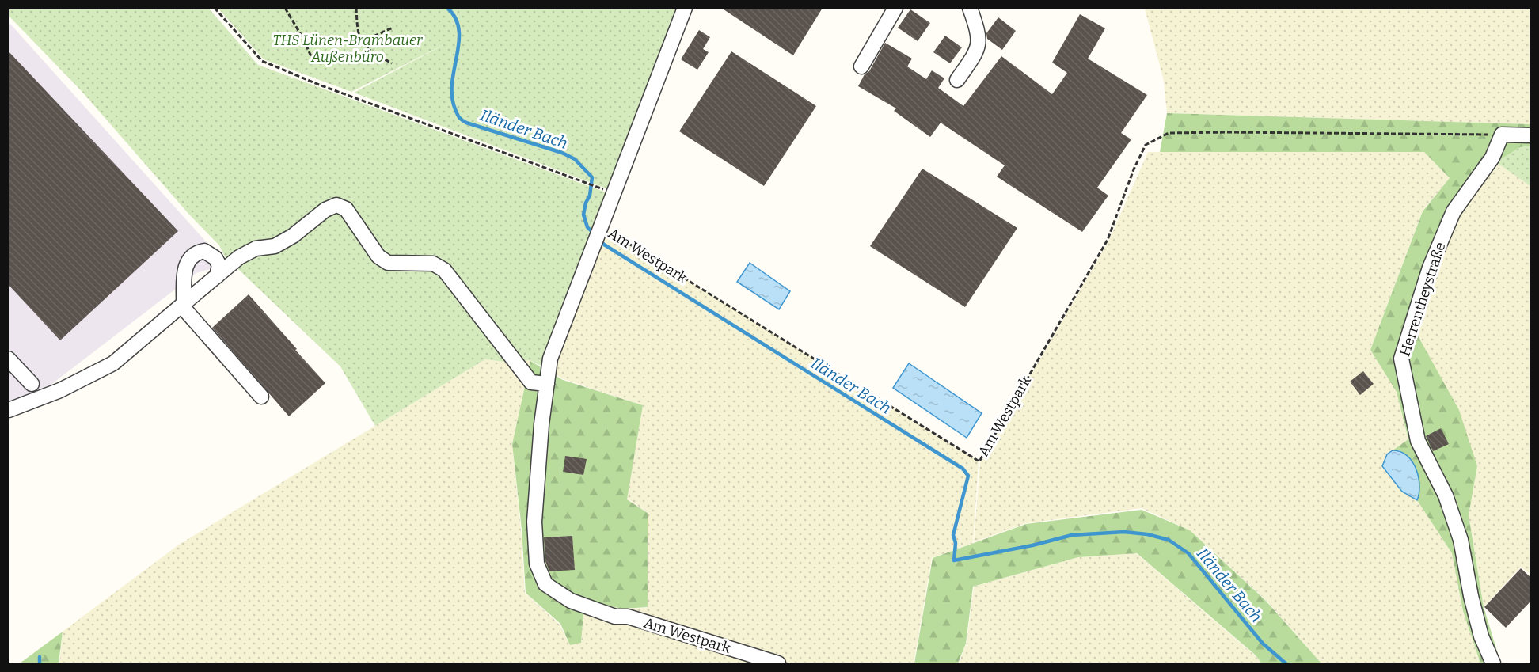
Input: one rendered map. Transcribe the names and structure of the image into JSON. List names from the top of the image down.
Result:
{
  "streets": {
    "lane": ["Am Westpark", "Herrentheystraße"]
  },
  "crossings": [
    ["Am Westpark", "Herrentheystraße"]
  ],
  "water": ["Iländer Bach"],
  "parks": ["THS Lünen-Brambauer Außenbüro"]
}
